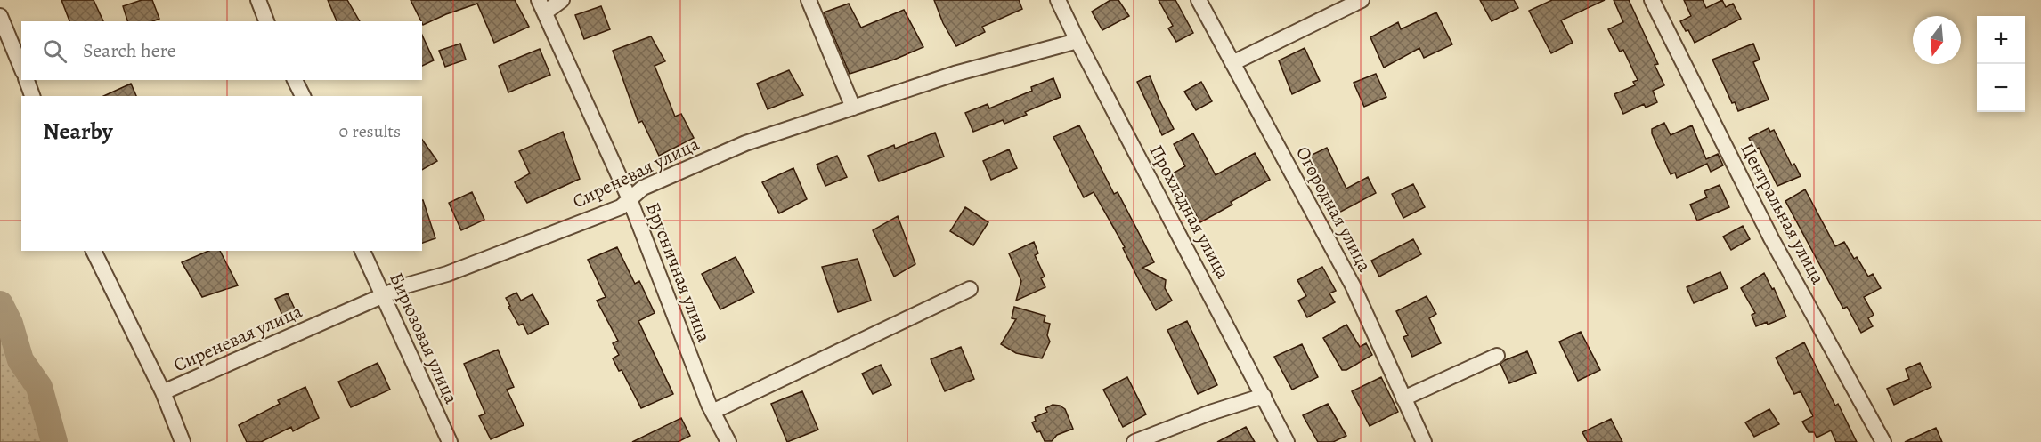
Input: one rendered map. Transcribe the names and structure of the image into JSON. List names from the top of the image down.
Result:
{
  "streets": {
    "street": [
      "Сиреневая улица",
      "Огородная улица",
      "Прохладная улица",
      "Центральная улица",
      "Брусничная улица",
      "Бирюзовая улица"
    ]
  },
  "crossings": [
    ["Сиреневая улица", "Прохладная улица"],
    ["Сиреневая улица", "Брусничная улица"],
    ["Сиреневая улица", "Бирюзовая улица"]
  ],
  "north": "bottom",
  "page": {
    "map_buttons": ["+", "−"],
    "search": "Search here",
    "heading": ["Nearby", "0 results"]
  }
}
